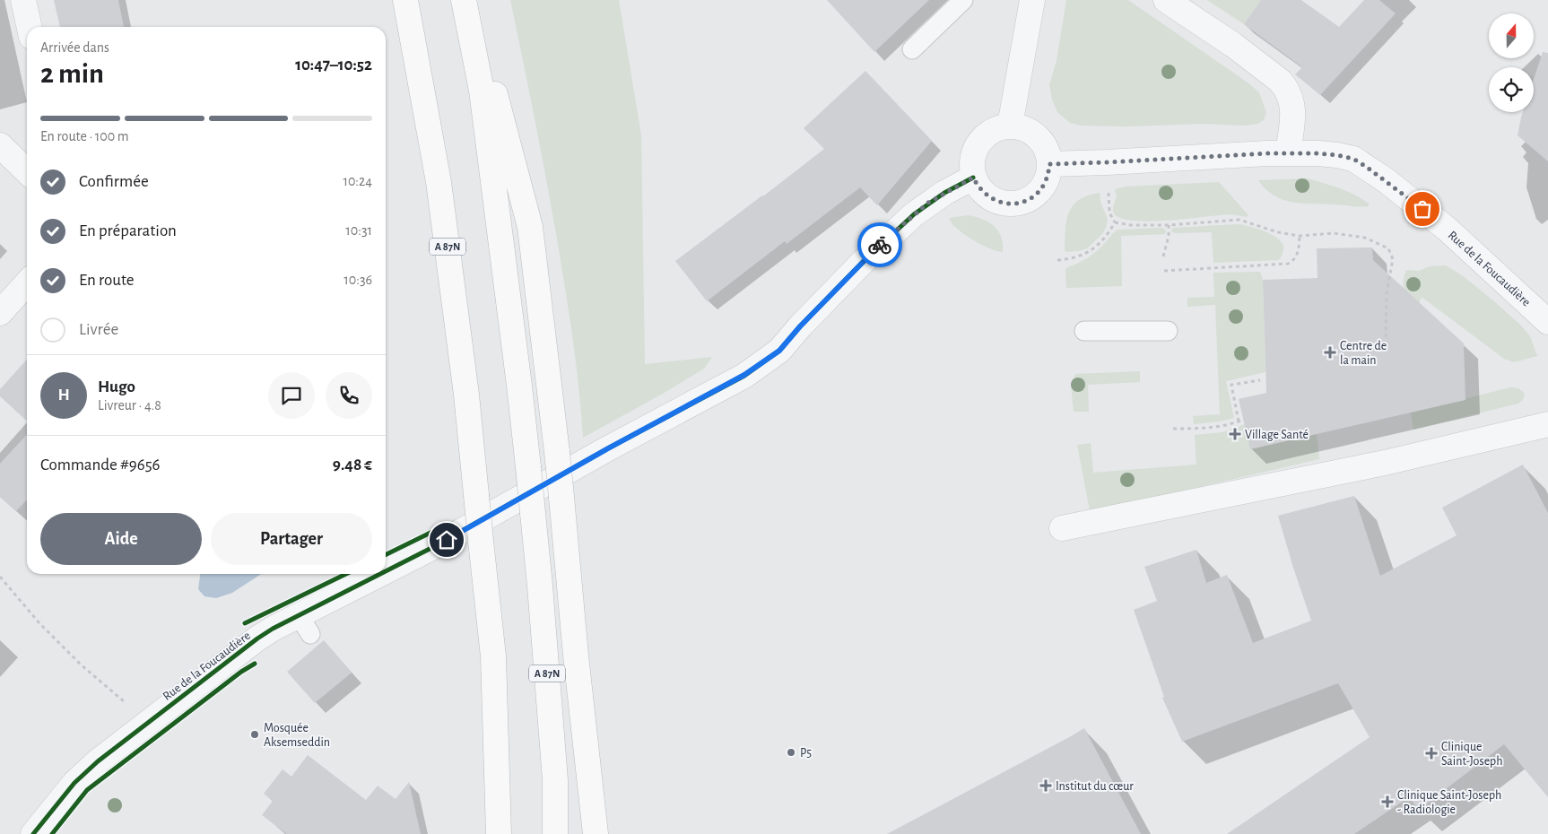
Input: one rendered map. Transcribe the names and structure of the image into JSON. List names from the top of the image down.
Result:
{
  "streets": {
    "highway": ["A 87N"],
    "street": ["Rue de la Foucaudière"]
  },
  "places": {
    "health": [
      "Centre de la main",
      "Village Santé",
      "Clinique Saint-Joseph",
      "Institut du cœur",
      "Clinique Saint-Joseph - Radiologie"
    ],
    "other": ["Mosquée Aksemseddin", "P5"]
  },
  "north": "top",
  "page": {
    "heading": ["2 min", "Arrivée dans", "10:47–10:52"],
    "panel": [
      "Hugo",
      "Livreur · 4.8",
      "Commande #9656",
      "9.48 €"
    ],
    "bar": "En route · 100 m",
    "list": [
      ["Confirmée", "10:24"],
      ["En préparation", "10:31"],
      ["En route", "10:36"],
      "Livrée"
    ],
    "round": "H",
    "buttons": ["Aide", "Partager"]
  }
}
